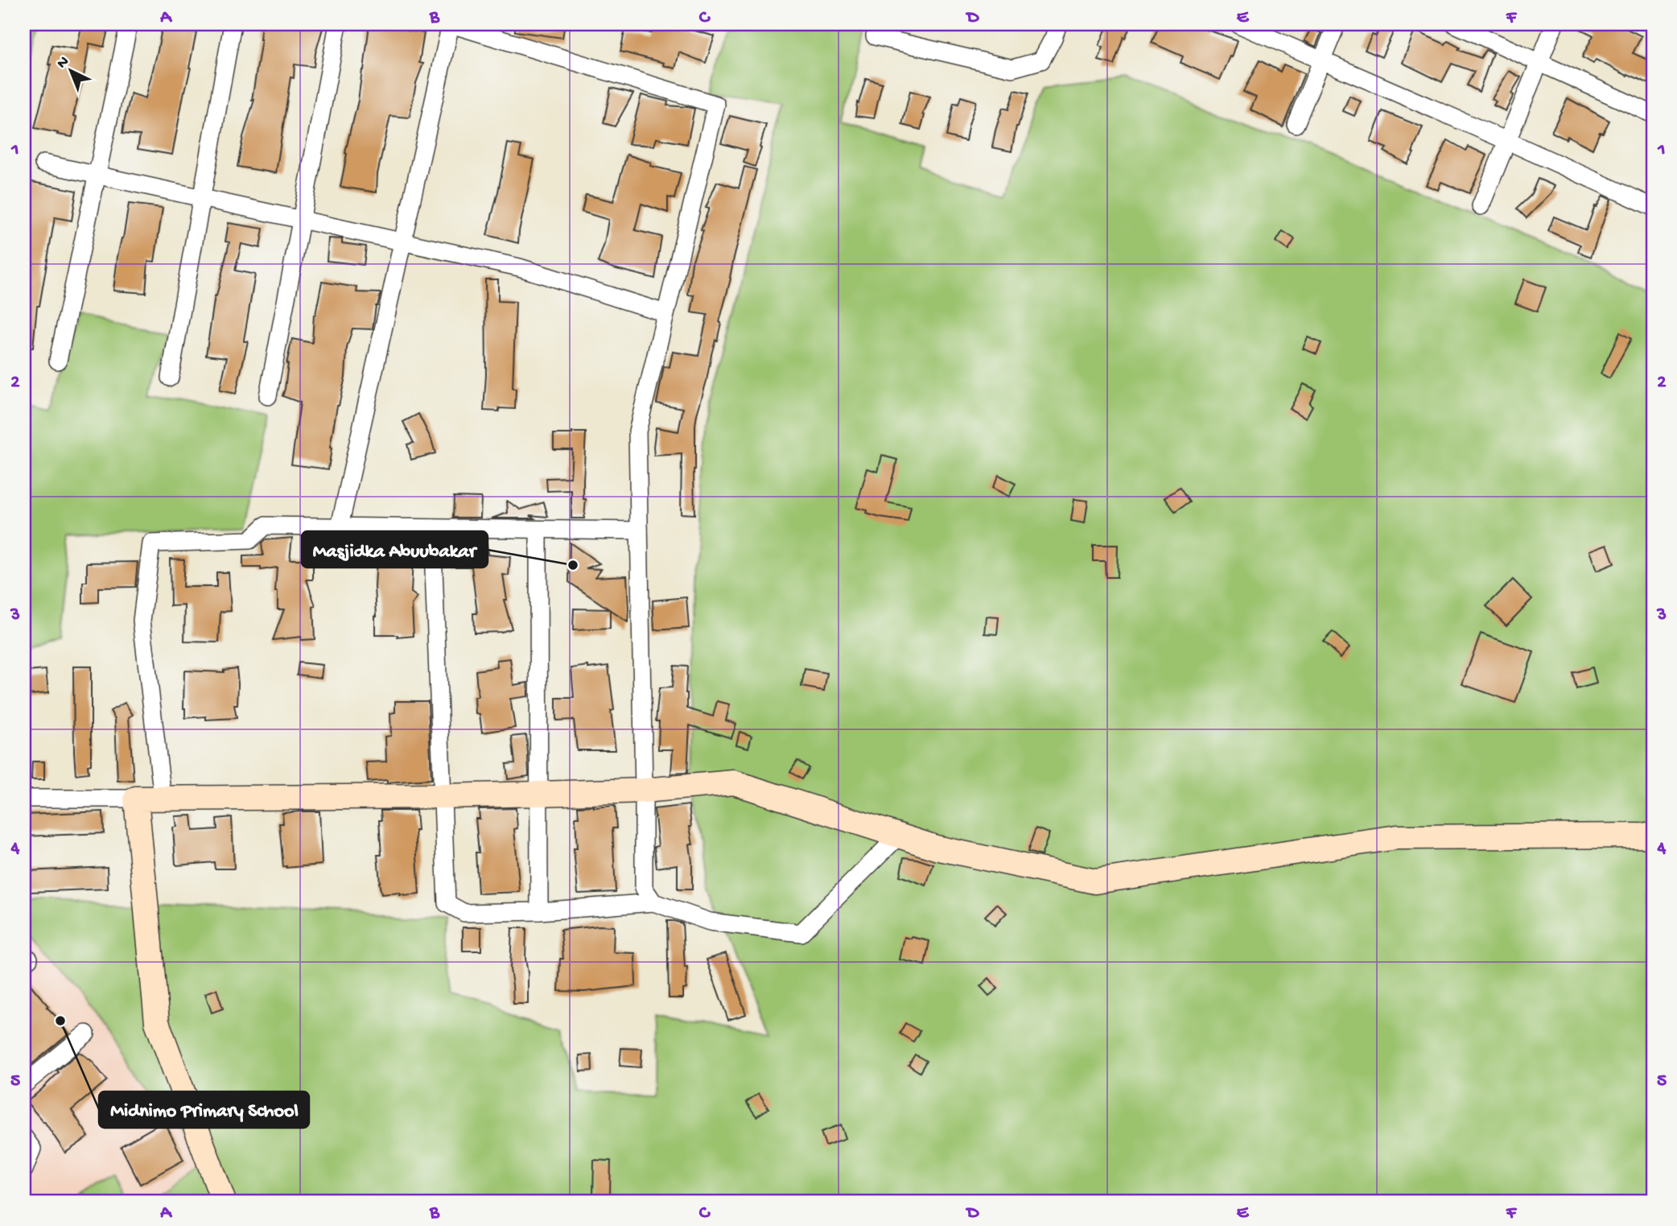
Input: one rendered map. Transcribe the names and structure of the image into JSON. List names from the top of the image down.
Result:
{
  "places": ["Masjidka Abuubakar", "Midnimo Primary School"],
  "north": "top left",
  "grid": {
    "columns": [
      "A",
      "B",
      "C",
      "D",
      "E",
      "F"
    ],
    "rows": [
      "1",
      "2",
      "3",
      "4",
      "5"
    ]
  }
}
